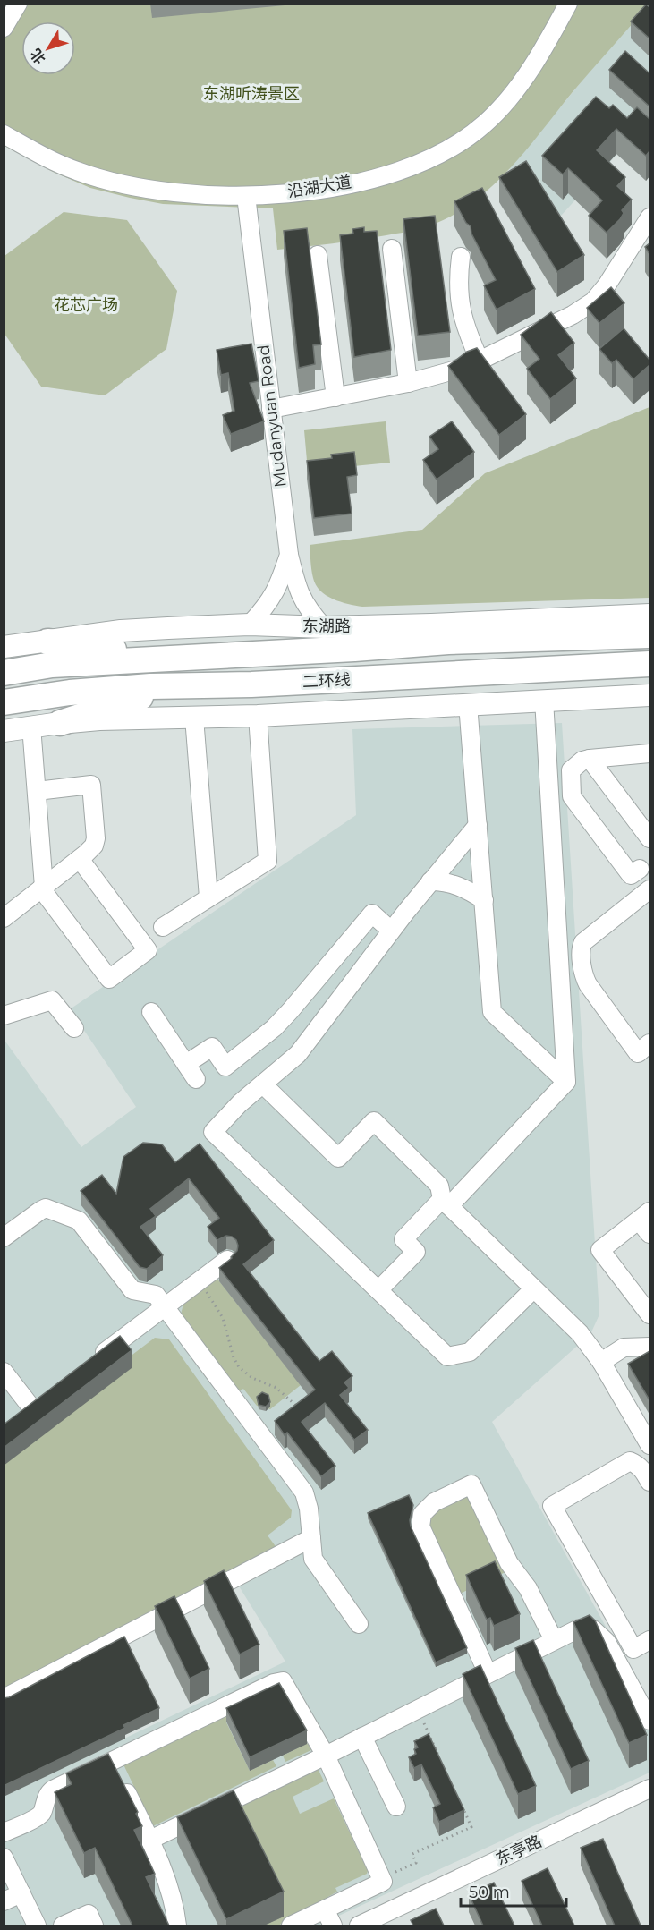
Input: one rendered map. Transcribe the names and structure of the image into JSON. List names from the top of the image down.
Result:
{
  "streets": {
    "highway": ["二环线"],
    "main road": ["东湖路"],
    "street": ["沿湖大道", "Mudanyuan Road", "东亭路"]
  },
  "crossings": [
    ["沿湖大道", "Mudanyuan Road"],
    ["Mudanyuan Road", "东湖路"]
  ],
  "parks": ["东湖听涛景区", "花芯广场"],
  "scale_bar": "50 m",
  "north": "bottom left"
}
